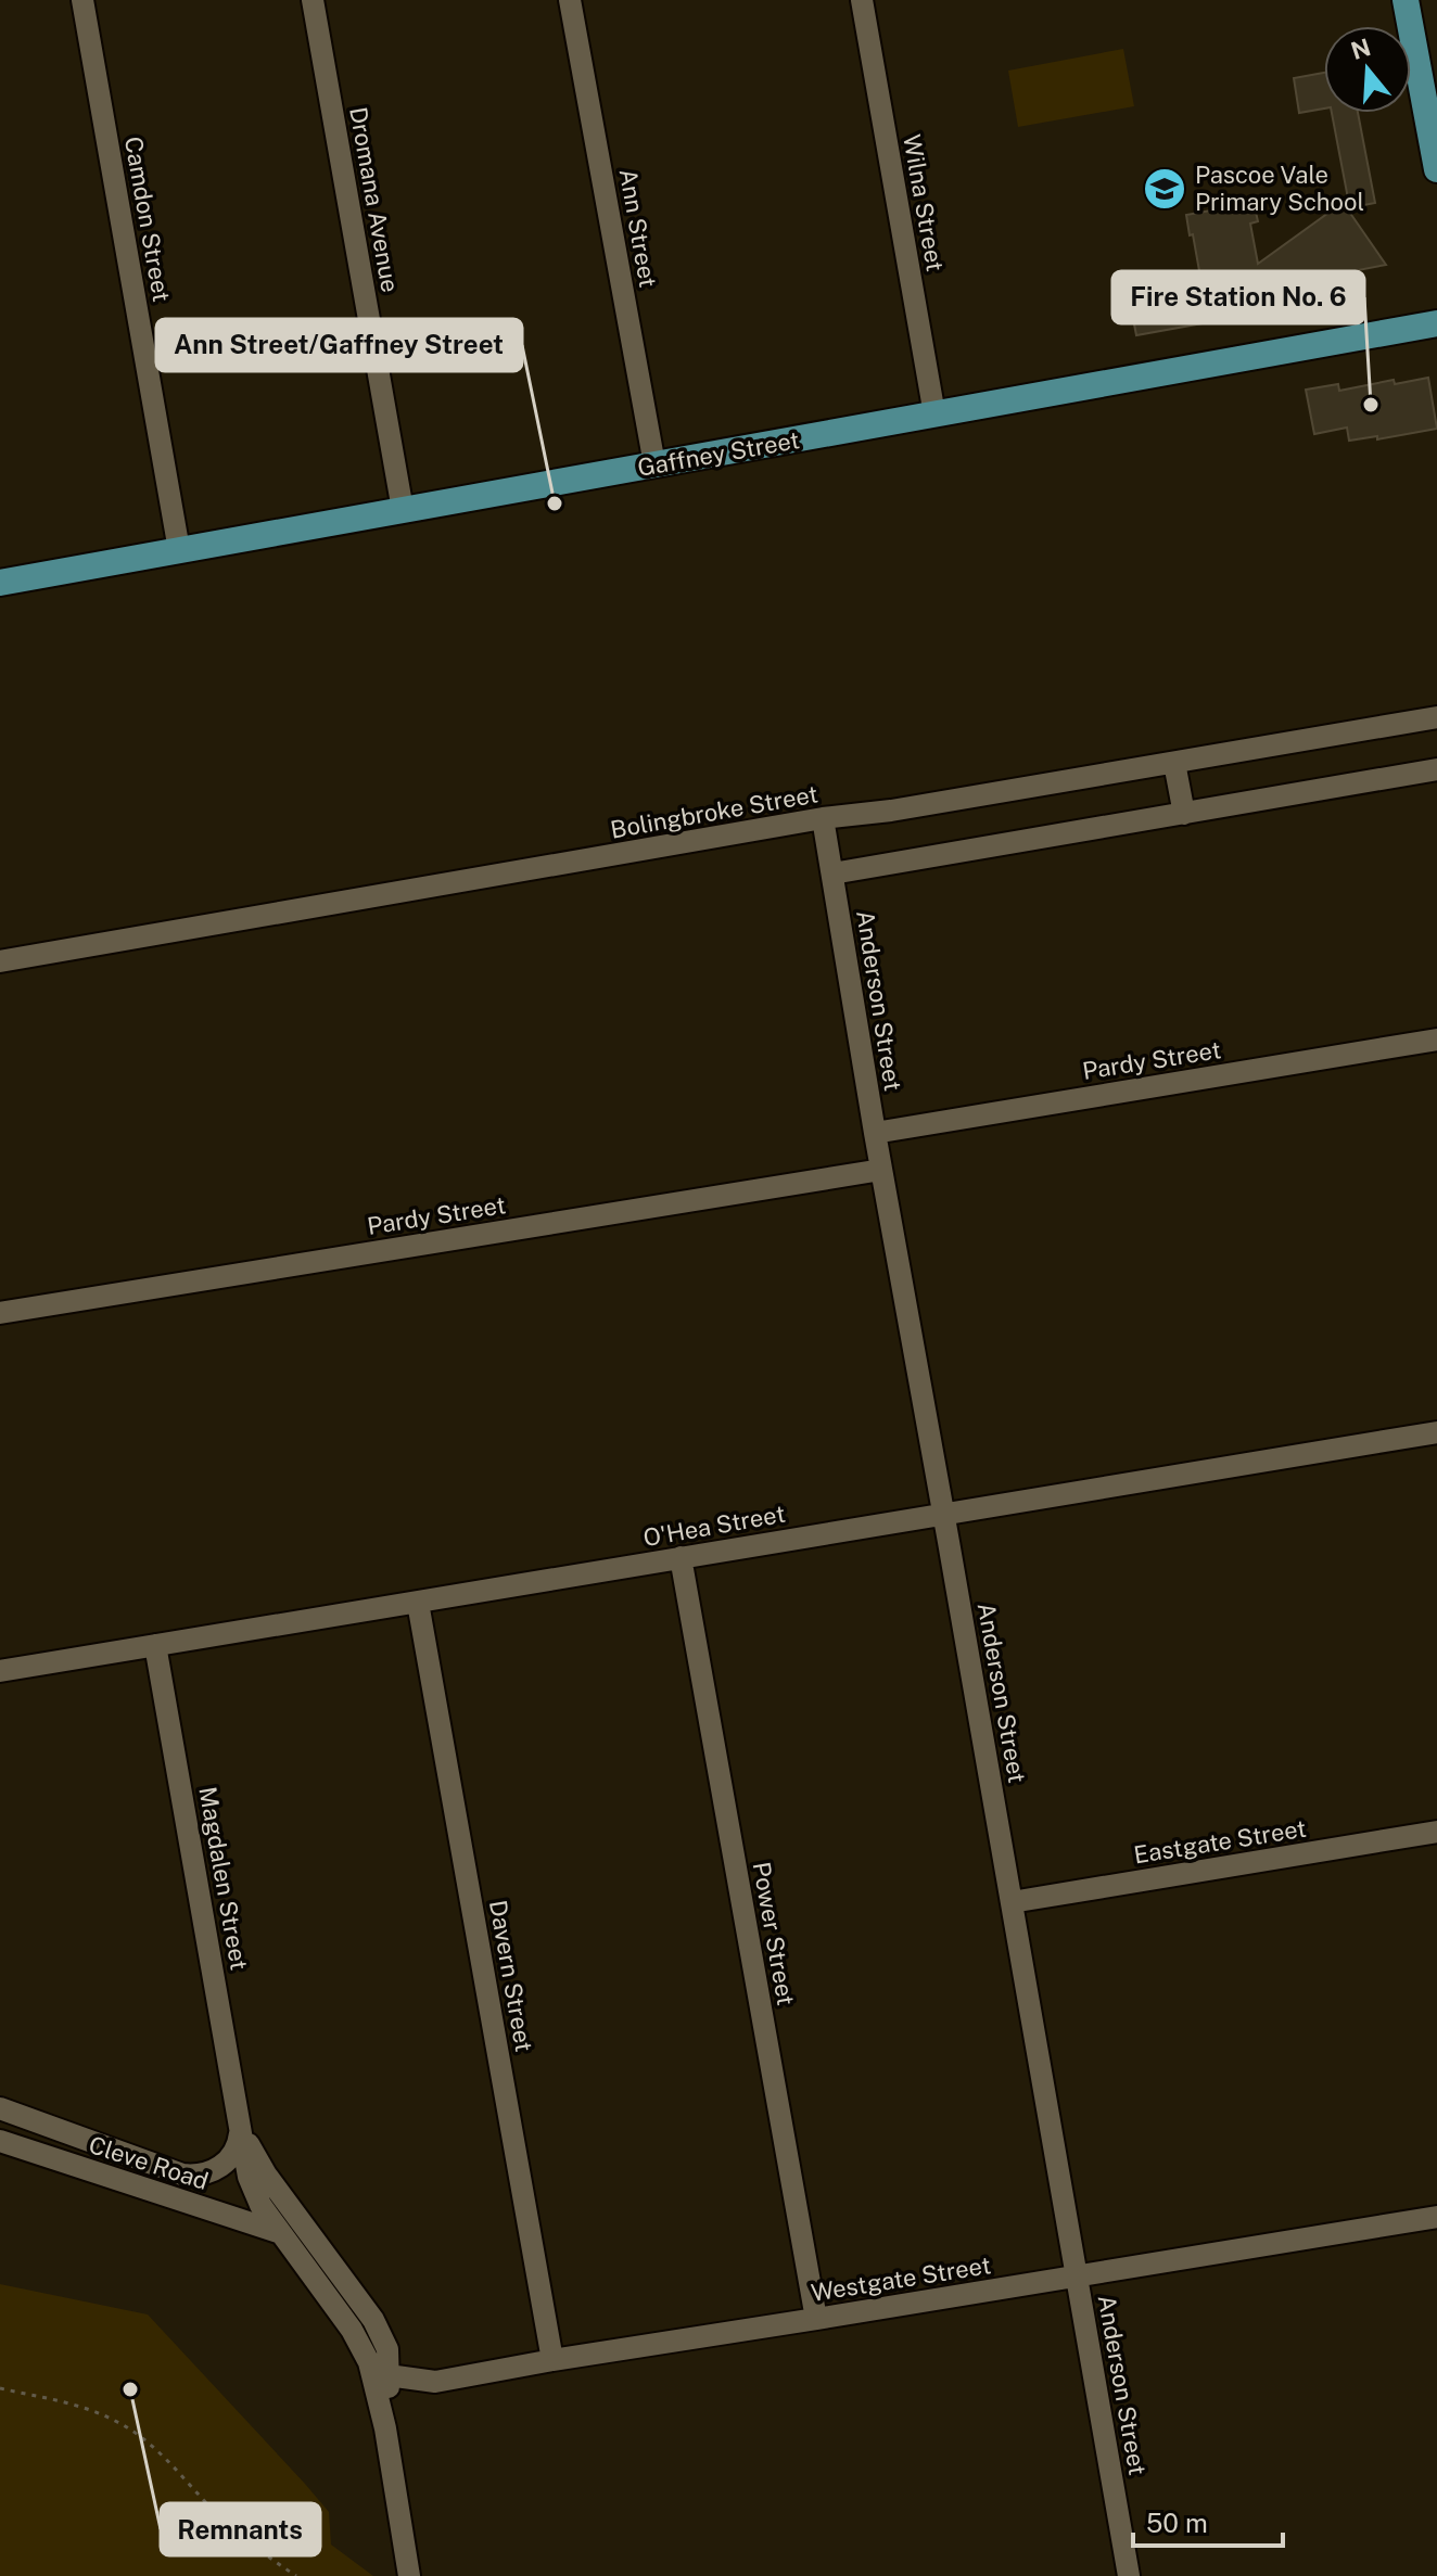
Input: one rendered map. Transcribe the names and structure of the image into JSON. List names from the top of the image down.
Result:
{
  "streets": {
    "main road": ["Gaffney Street"],
    "street": [
      "Dromana Avenue",
      "Wilna Street",
      "Camdon Street",
      "Ann Street",
      "Bolingbroke Street",
      "Anderson Street",
      "Pardy Street",
      "O'Hea Street",
      "Eastgate Street",
      "Magdalen Street",
      "Power Street",
      "Davern Street",
      "Cleve Road",
      "Westgate Street"
    ]
  },
  "crossings": [
    ["Dromana Avenue", "Gaffney Street"],
    ["Wilna Street", "Gaffney Street"],
    ["Camdon Street", "Gaffney Street"],
    ["Ann Street", "Gaffney Street"],
    ["Bolingbroke Street", "Anderson Street"],
    ["Anderson Street", "Pardy Street"],
    ["Anderson Street", "O'Hea Street"],
    ["Anderson Street", "Eastgate Street"],
    ["Anderson Street", "Westgate Street"],
    ["O'Hea Street", "Magdalen Street"],
    ["O'Hea Street", "Power Street"],
    ["O'Hea Street", "Davern Street"],
    ["Magdalen Street", "Cleve Road"],
    ["Magdalen Street", "Westgate Street"],
    ["Power Street", "Westgate Street"],
    ["Davern Street", "Westgate Street"]
  ],
  "places": {
    "school or university": ["Pascoe Vale Primary School"],
    "other": ["Fire Station No. 6", "Ann Street/Gaffney Street", "Remnants"]
  },
  "scale_bar": "50 m",
  "north": "top"
}
